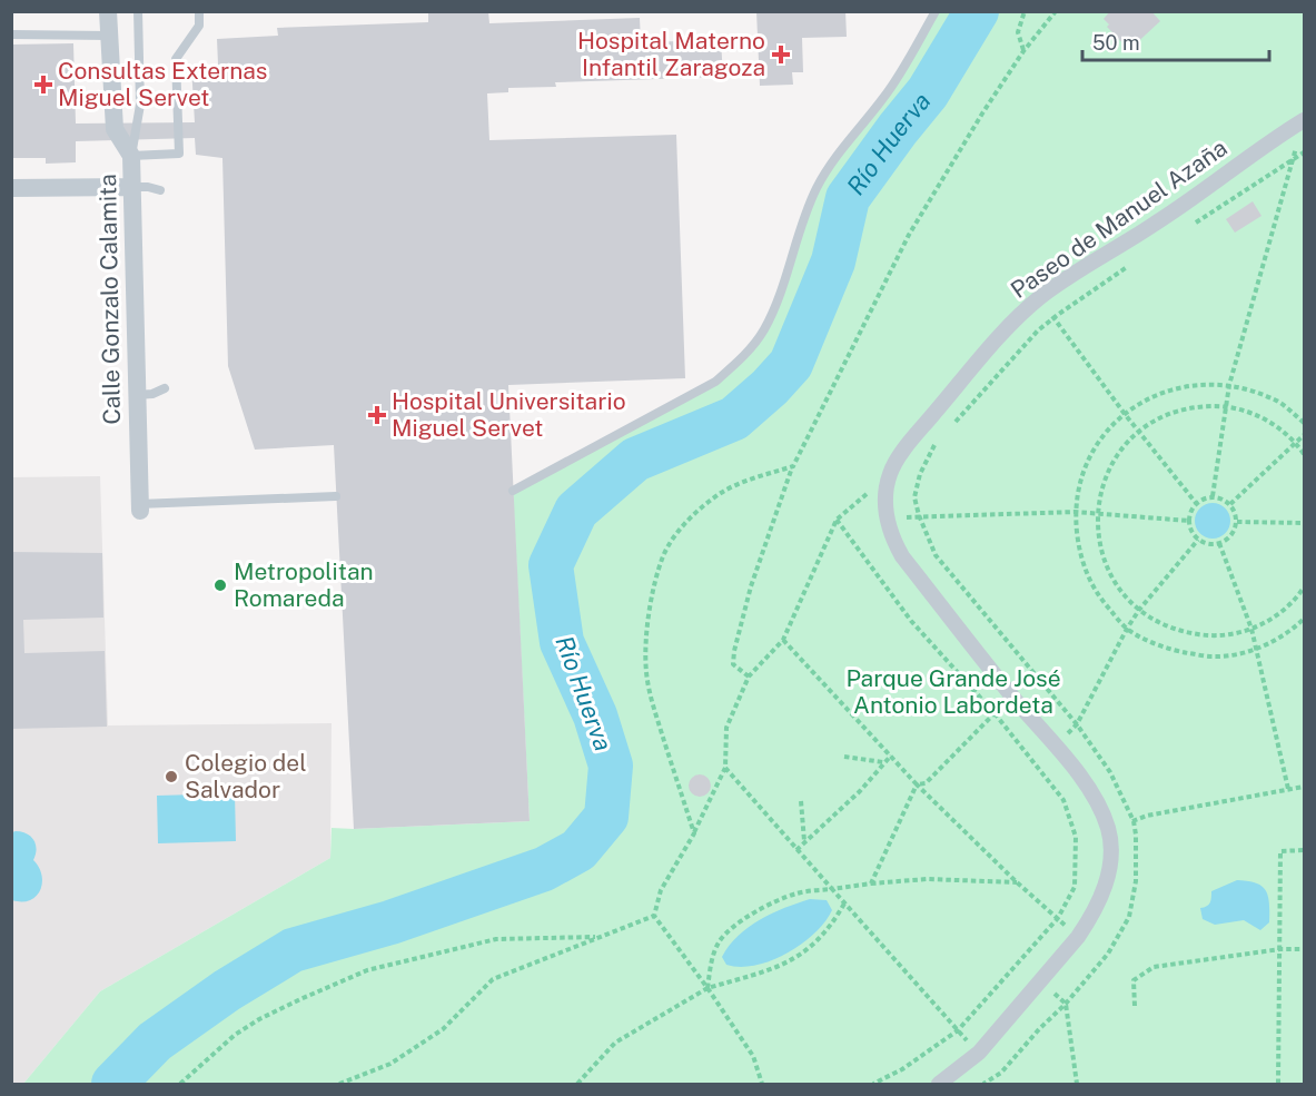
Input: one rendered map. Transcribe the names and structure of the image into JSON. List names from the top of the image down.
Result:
{
  "streets": {
    "street": ["Paseo de Manuel Azaña", "Calle Gonzalo Calamita"]
  },
  "water": ["Río Huerva"],
  "parks": ["Parque Grande José Antonio Labordeta"],
  "places": {
    "health": ["Hospital Materno Infantil Zaragoza", "Consultas Externas Miguel Servet", "Hospital Universitario Miguel Servet"],
    "other": ["Metropolitan Romareda", "Colegio del Salvador"]
  },
  "scale_bar": "50 m"
}
